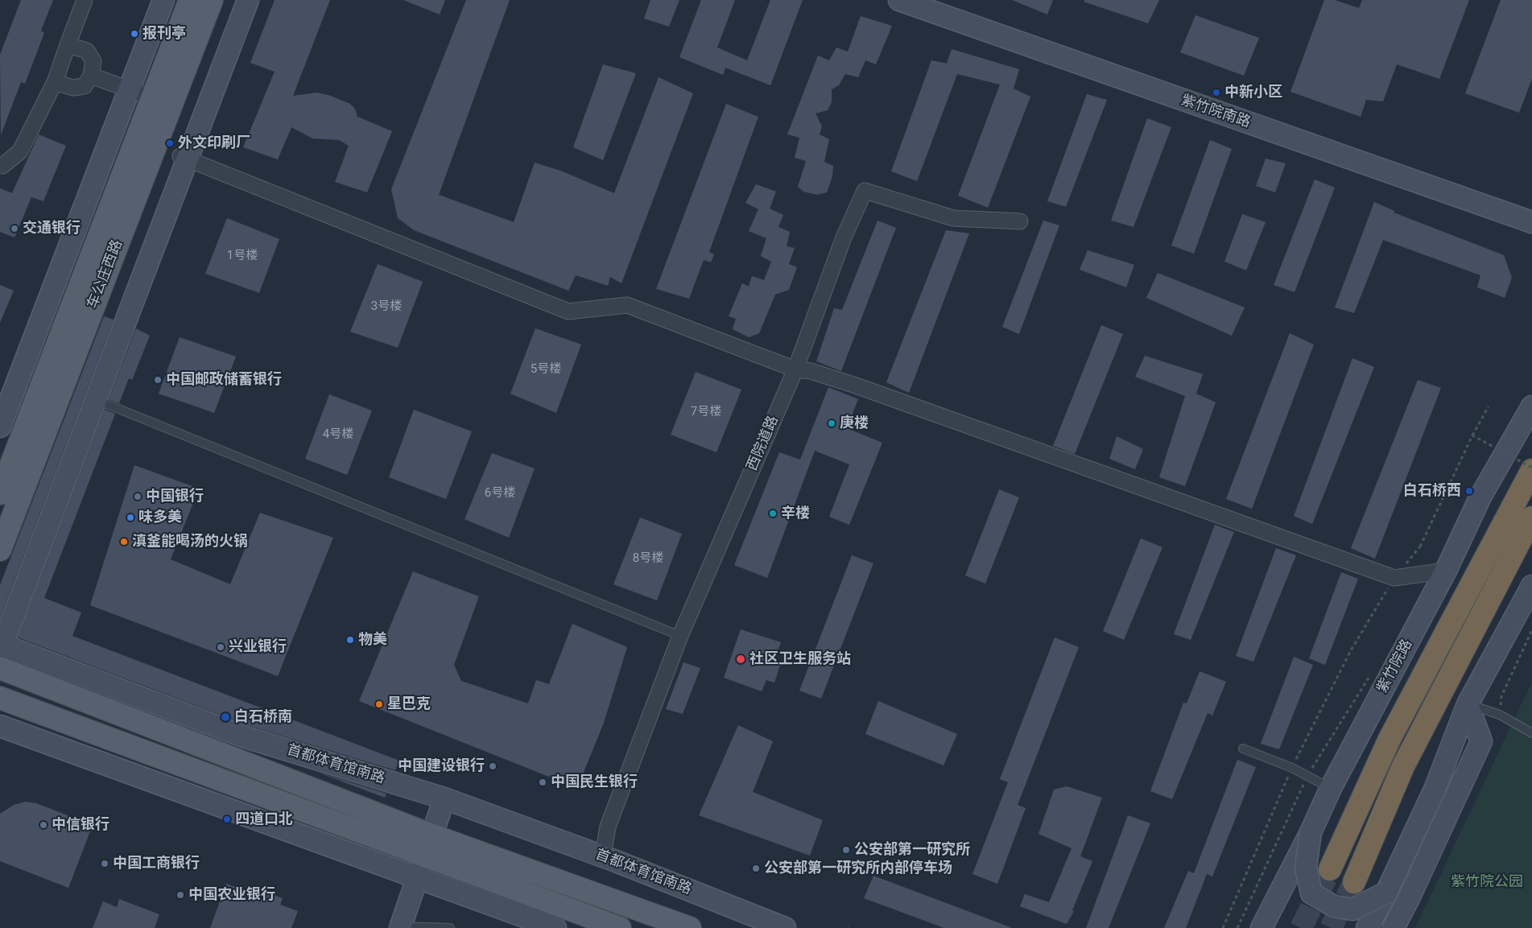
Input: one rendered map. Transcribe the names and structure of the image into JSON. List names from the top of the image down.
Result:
{
  "streets": {
    "highway": ["紫竹院路"],
    "main road": ["车公庄西路", "首都体育馆南路"],
    "street": ["紫竹院南路", "西院道路"]
  },
  "parks": ["紫竹院公园"],
  "places": [
    "报刊亭",
    "中新小区",
    "外文印刷厂",
    "交通银行",
    "中国邮政储蓄银行",
    "庚楼",
    "白石桥西",
    "中国银行",
    "辛楼",
    "味多美",
    "滇釜能喝汤的火锅",
    "物美",
    "兴业银行",
    "社区卫生服务站",
    "星巴克",
    "白石桥南",
    "中国建设银行",
    "中国民生银行",
    "四道口北",
    "中信银行",
    "公安部第一研究所",
    "中国工商银行",
    "公安部第一研究所内部停车场",
    "中国农业银行"
  ],
  "house_numbers": [
    "1号楼",
    "3号楼",
    "5号楼",
    "7号楼",
    "4号楼",
    "6号楼",
    "8号楼"
  ]
}
